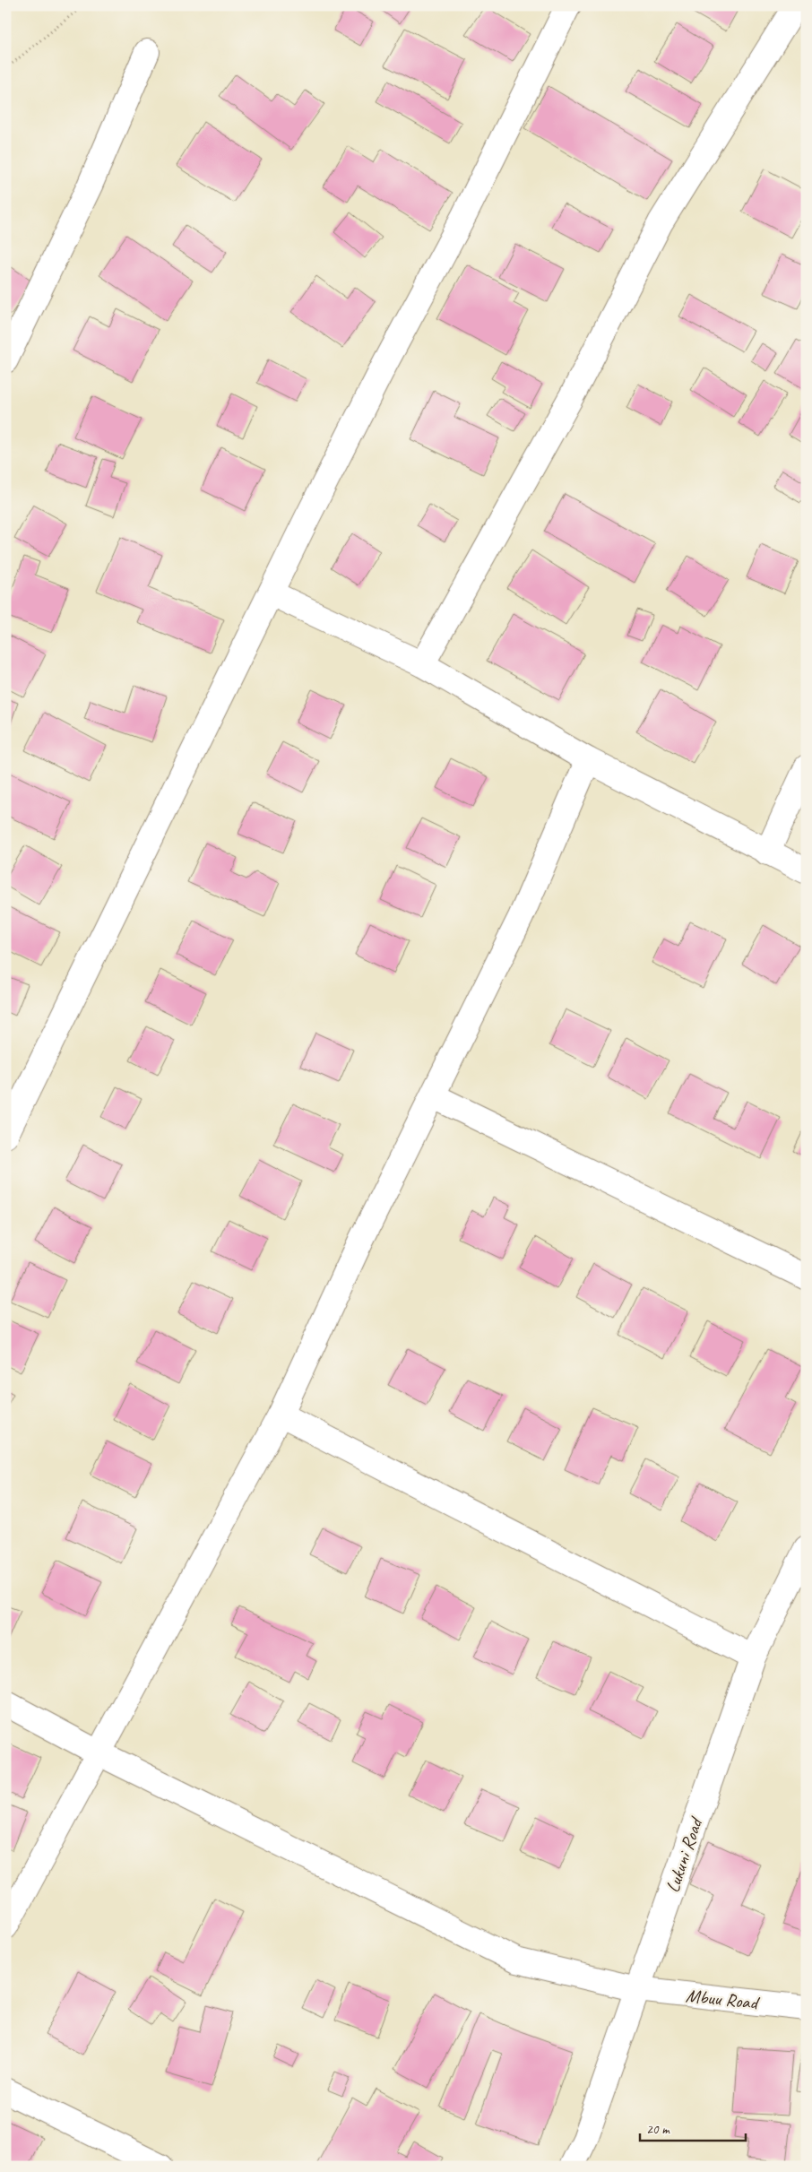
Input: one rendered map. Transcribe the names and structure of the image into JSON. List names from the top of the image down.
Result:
{
  "streets": {
    "street": ["Lukuni Road", "Mbuu Road"]
  },
  "crossings": [
    ["Lukuni Road", "Mbuu Road"]
  ],
  "scale_bar": "20 m"
}
